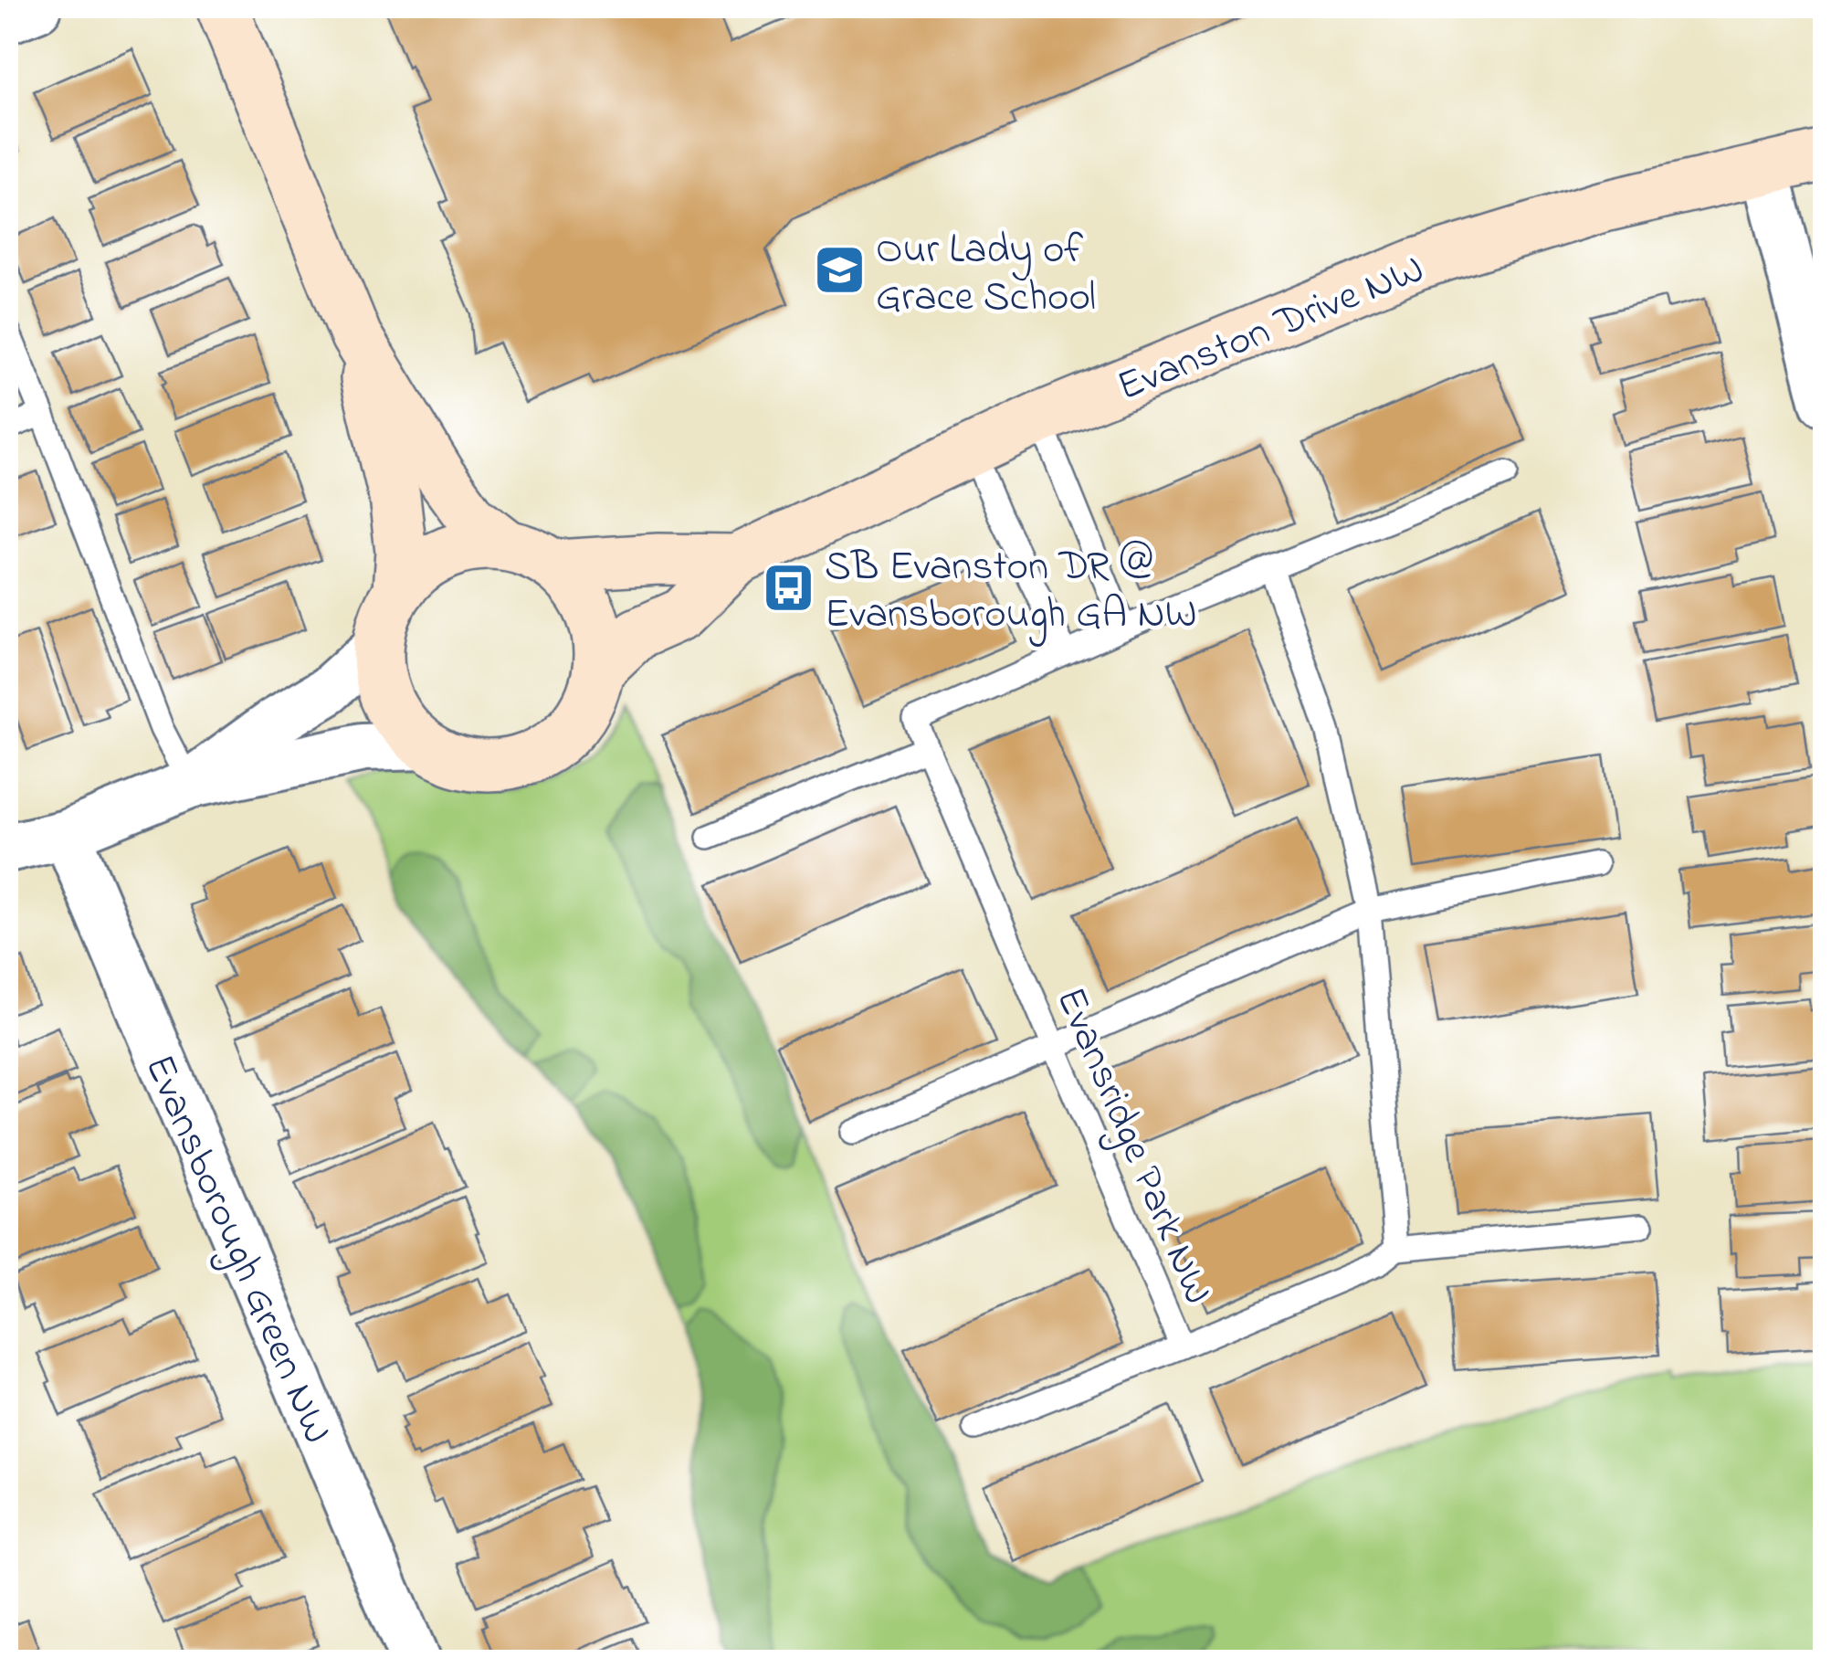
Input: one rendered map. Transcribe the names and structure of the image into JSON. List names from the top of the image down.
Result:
{
  "streets": {
    "street": ["Evanston Drive NW", "Evansborough Green NW"],
    "lane": ["Evansridge Park NW"]
  },
  "places": {
    "school or university": ["Our Lady of Grace School"],
    "bus stop": ["SB Evanston DR @ Evansborough GA NW"]
  }
}
